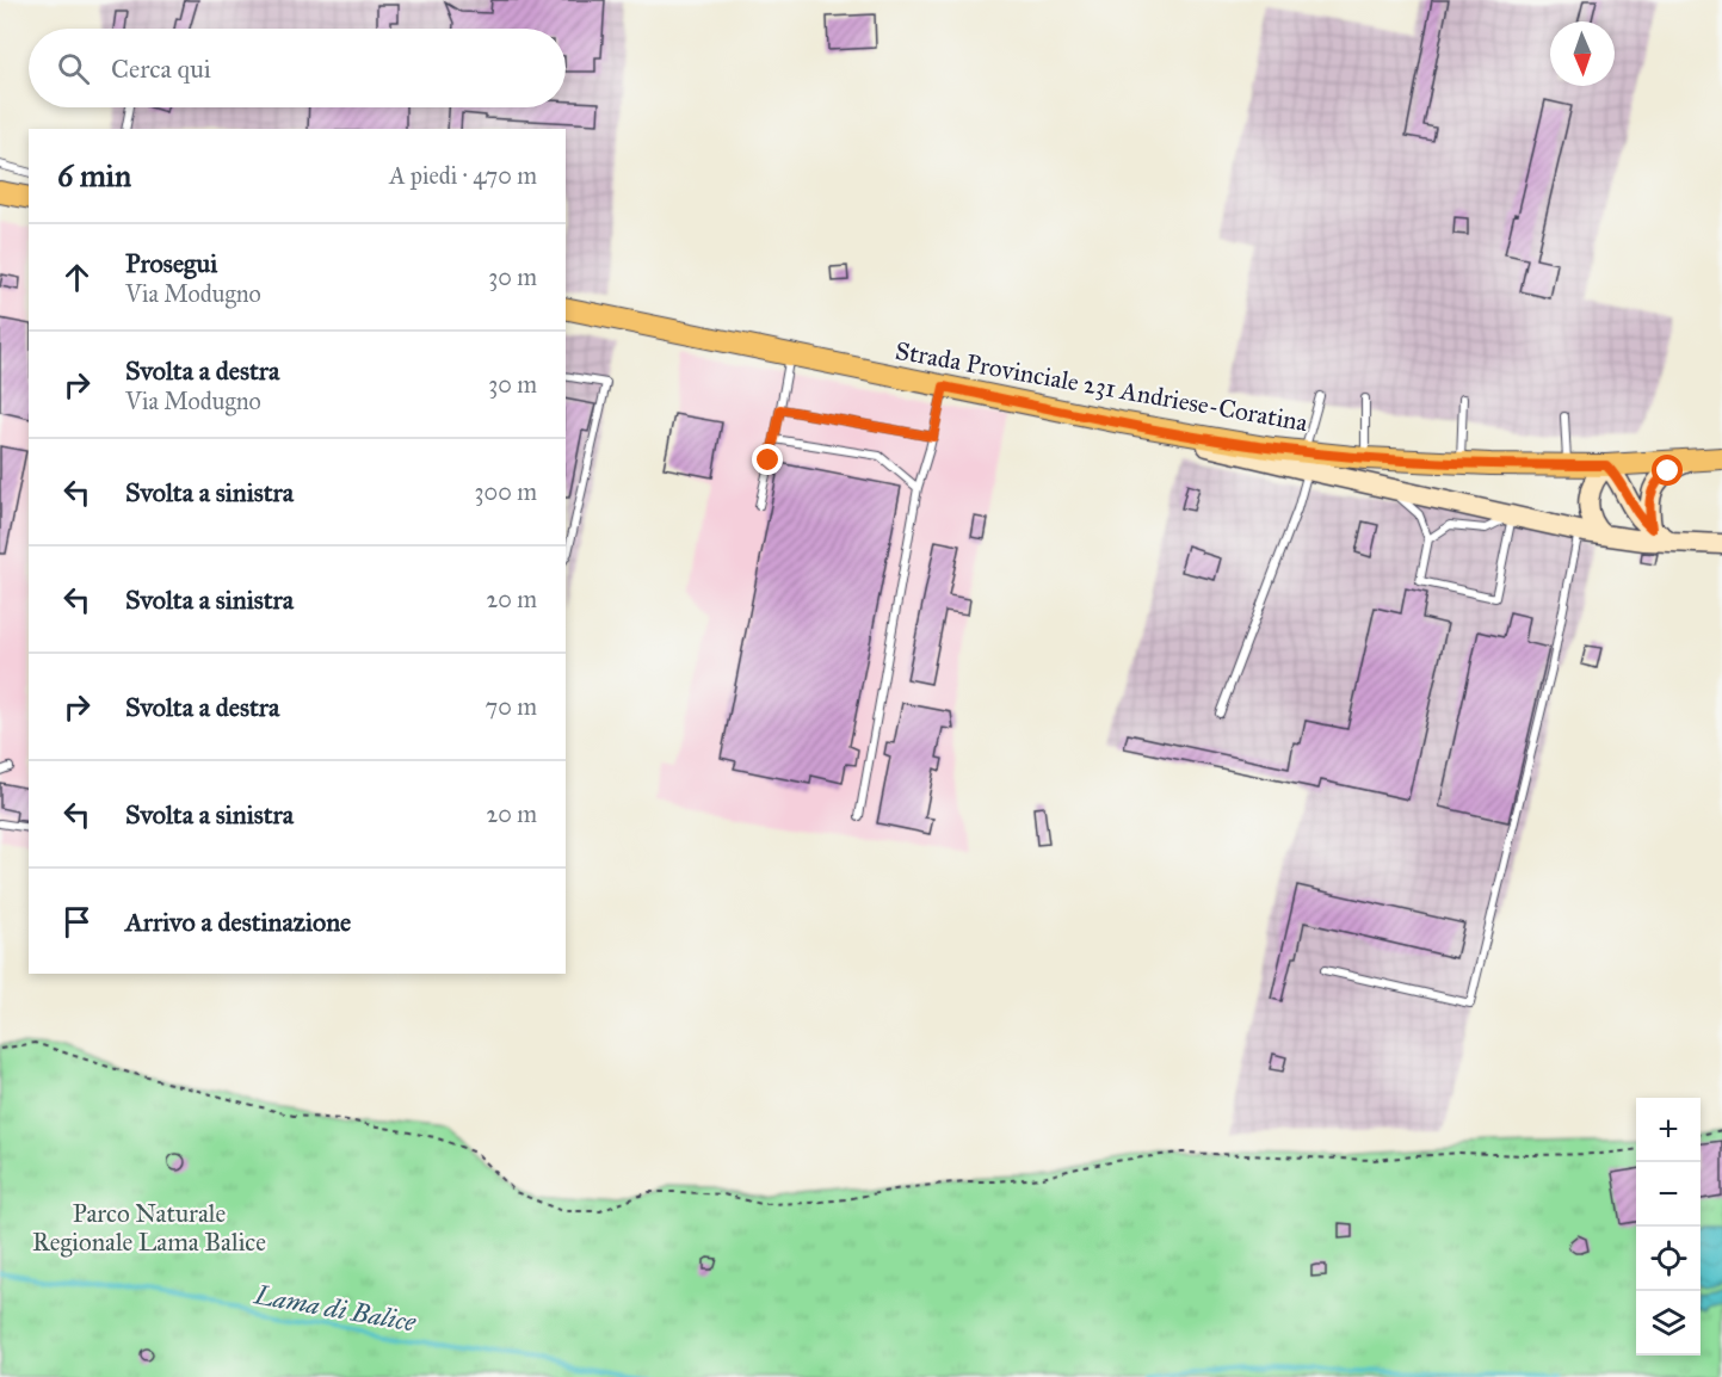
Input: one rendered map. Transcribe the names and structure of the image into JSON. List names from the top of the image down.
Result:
{
  "streets": {
    "main road": ["Strada Provinciale 231 Andriese-Coratina"]
  },
  "water": ["Lama di Balice"],
  "parks": ["Parco Naturale Regionale Lama Balice"],
  "north": "bottom",
  "page": {
    "search": "Cerca qui",
    "heading": ["6 min", "A piedi · 470 m"],
    "list": [
      ["Prosegui", "Via Modugno", "30 m"],
      ["Svolta a destra", "Via Modugno", "30 m"],
      ["Svolta a sinistra", "300 m"],
      ["Svolta a sinistra", "20 m"],
      ["Svolta a destra", "70 m"],
      ["Svolta a sinistra", "20 m"],
      "Arrivo a destinazione"
    ],
    "map_buttons": ["+", "−"]
  }
}
